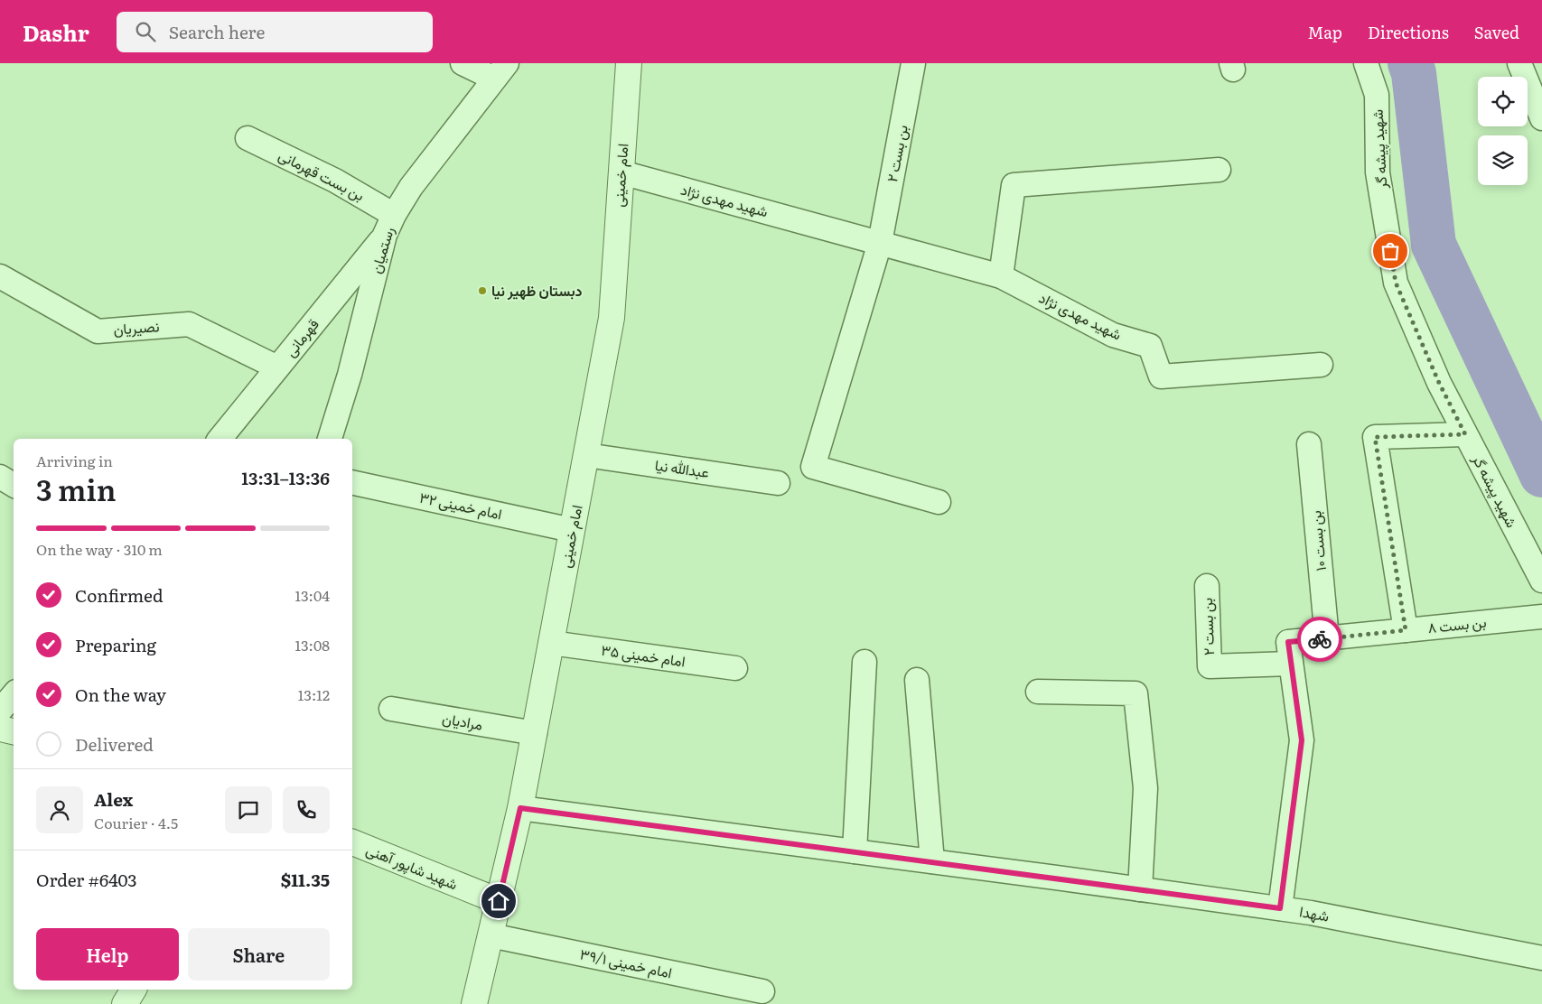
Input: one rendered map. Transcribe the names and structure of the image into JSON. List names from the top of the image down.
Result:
{
  "streets": {
    "street": [
      "شهید پیشه گر",
      "بن بست ۲",
      "بن بست قهرمانی",
      "امام خمینی",
      "شهید مهدی نژاد",
      "رستمیان",
      "نصیریان",
      "قهرمانی",
      "عبدالله نیا",
      "امام خمینی ۳۲",
      "بن بست ۱۰",
      "بن بست ۸",
      "امام خمینی ۳۵",
      "مرادیان",
      "شهید شاپور آهنی",
      "شهدا",
      "امام خمینی ۳۹/۱"
    ]
  },
  "crossings": [
    ["بن بست ۲", "شهید مهدی نژاد"],
    ["بن بست ۲", "بن بست ۸"],
    ["بن بست قهرمانی", "رستمیان"],
    ["بن بست قهرمانی", "قهرمانی"],
    ["امام خمینی", "شهید مهدی نژاد"],
    ["امام خمینی", "عبدالله نیا"],
    ["امام خمینی", "امام خمینی ۳۲"],
    ["امام خمینی", "امام خمینی ۳۵"],
    ["امام خمینی", "مرادیان"],
    ["امام خمینی", "شهید شاپور آهنی"],
    ["امام خمینی", "شهدا"],
    ["امام خمینی", "امام خمینی ۳۹/۱"],
    ["رستمیان", "قهرمانی"],
    ["نصیریان", "قهرمانی"],
    ["بن بست ۱۰", "بن بست ۸"],
    ["بن بست ۸", "شهدا"]
  ],
  "places": ["دبستان ظهیر نیا"],
  "page": {
    "header": "Dashr",
    "search": "Search here",
    "nav": ["Map", "Directions", "Saved"],
    "heading": ["3 min", "Arriving in", "13:31–13:36"],
    "panel": [
      "Alex",
      "Courier · 4.5",
      "Order #6403",
      "$11.35"
    ],
    "bar": "On the way · 310 m",
    "list": [
      ["Confirmed", "13:04"],
      ["Preparing", "13:08"],
      ["On the way", "13:12"],
      "Delivered"
    ],
    "buttons": ["Help", "Share"]
  }
}
